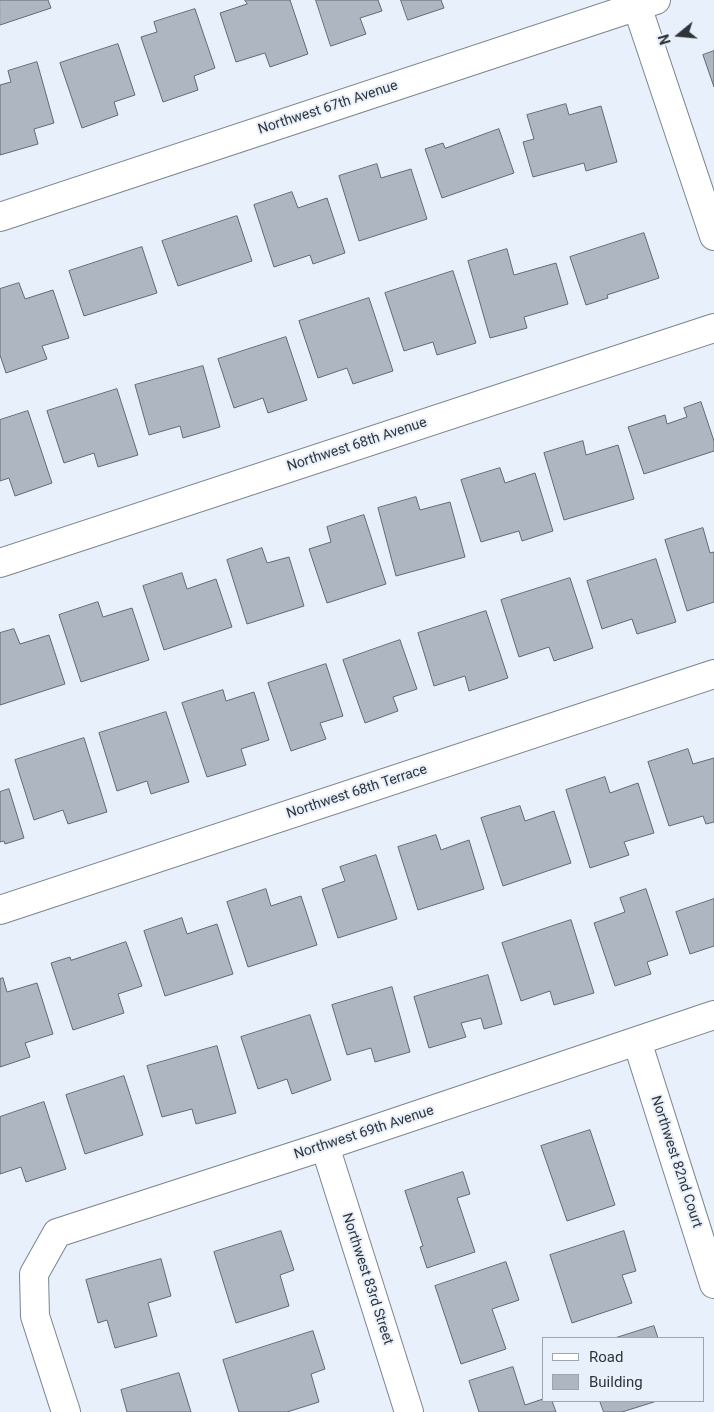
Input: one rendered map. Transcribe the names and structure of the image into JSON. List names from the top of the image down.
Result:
{
  "streets": {
    "street": [
      "Northwest 67th Avenue",
      "Northwest 68th Avenue",
      "Northwest 68th Terrace",
      "Northwest 69th Avenue",
      "Northwest 82nd Court",
      "Northwest 83rd Street"
    ]
  },
  "crossings": [
    ["Northwest 69th Avenue", "Northwest 82nd Court"],
    ["Northwest 69th Avenue", "Northwest 83rd Street"]
  ],
  "legend": ["Road", "Building"],
  "north": "left"
}
